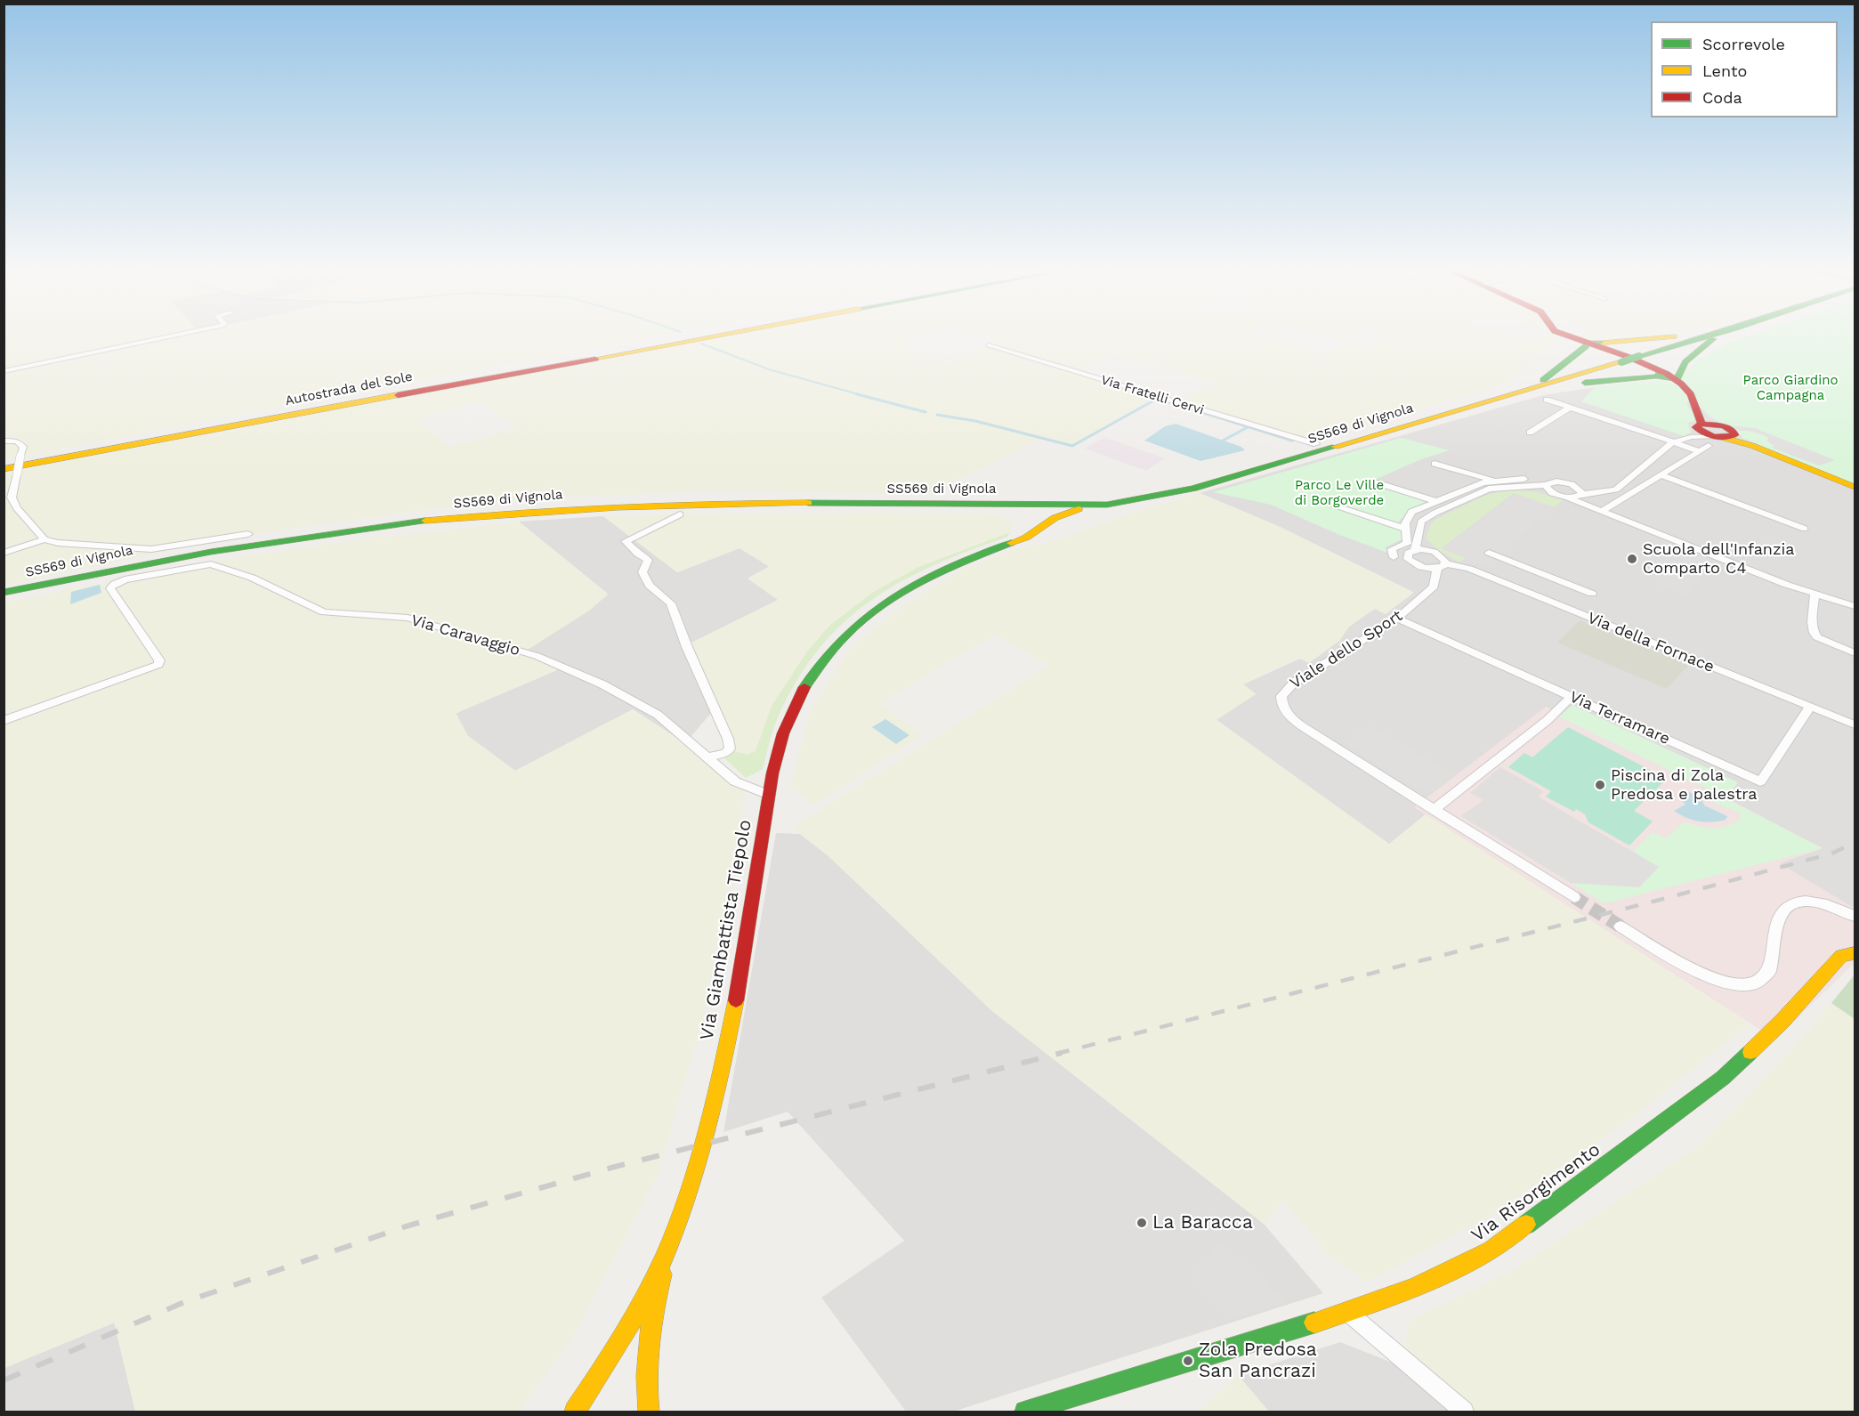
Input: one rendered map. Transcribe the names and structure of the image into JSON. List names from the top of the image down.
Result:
{
  "streets": {
    "main road": [
      "Autostrada del Sole",
      "SS569 di Vignola",
      "Via Giambattista Tiepolo",
      "Via Risorgimento"
    ],
    "street": [
      "Via Fratelli Cervi",
      "Via Caravaggio",
      "Via della Fornace",
      "Viale dello Sport",
      "Via Terramare"
    ]
  },
  "crossings": [
    ["SS569 di Vignola", "Via Giambattista Tiepolo"],
    ["Via Caravaggio", "Via Giambattista Tiepolo"],
    ["Via della Fornace", "Viale dello Sport"],
    ["Via della Fornace", "Via Terramare"],
    ["Viale dello Sport", "Via Terramare"]
  ],
  "parks": ["Parco Giardino Campagna", "Parco Le Ville di Borgoverde"],
  "places": [
    "Scuola dell'Infanzia Comparto C4",
    "Piscina di Zola Predosa e palestra",
    "La Baracca",
    "Zola Predosa San Pancrazi"
  ],
  "legend": ["Scorrevole", "Lento", "Coda"]
}
